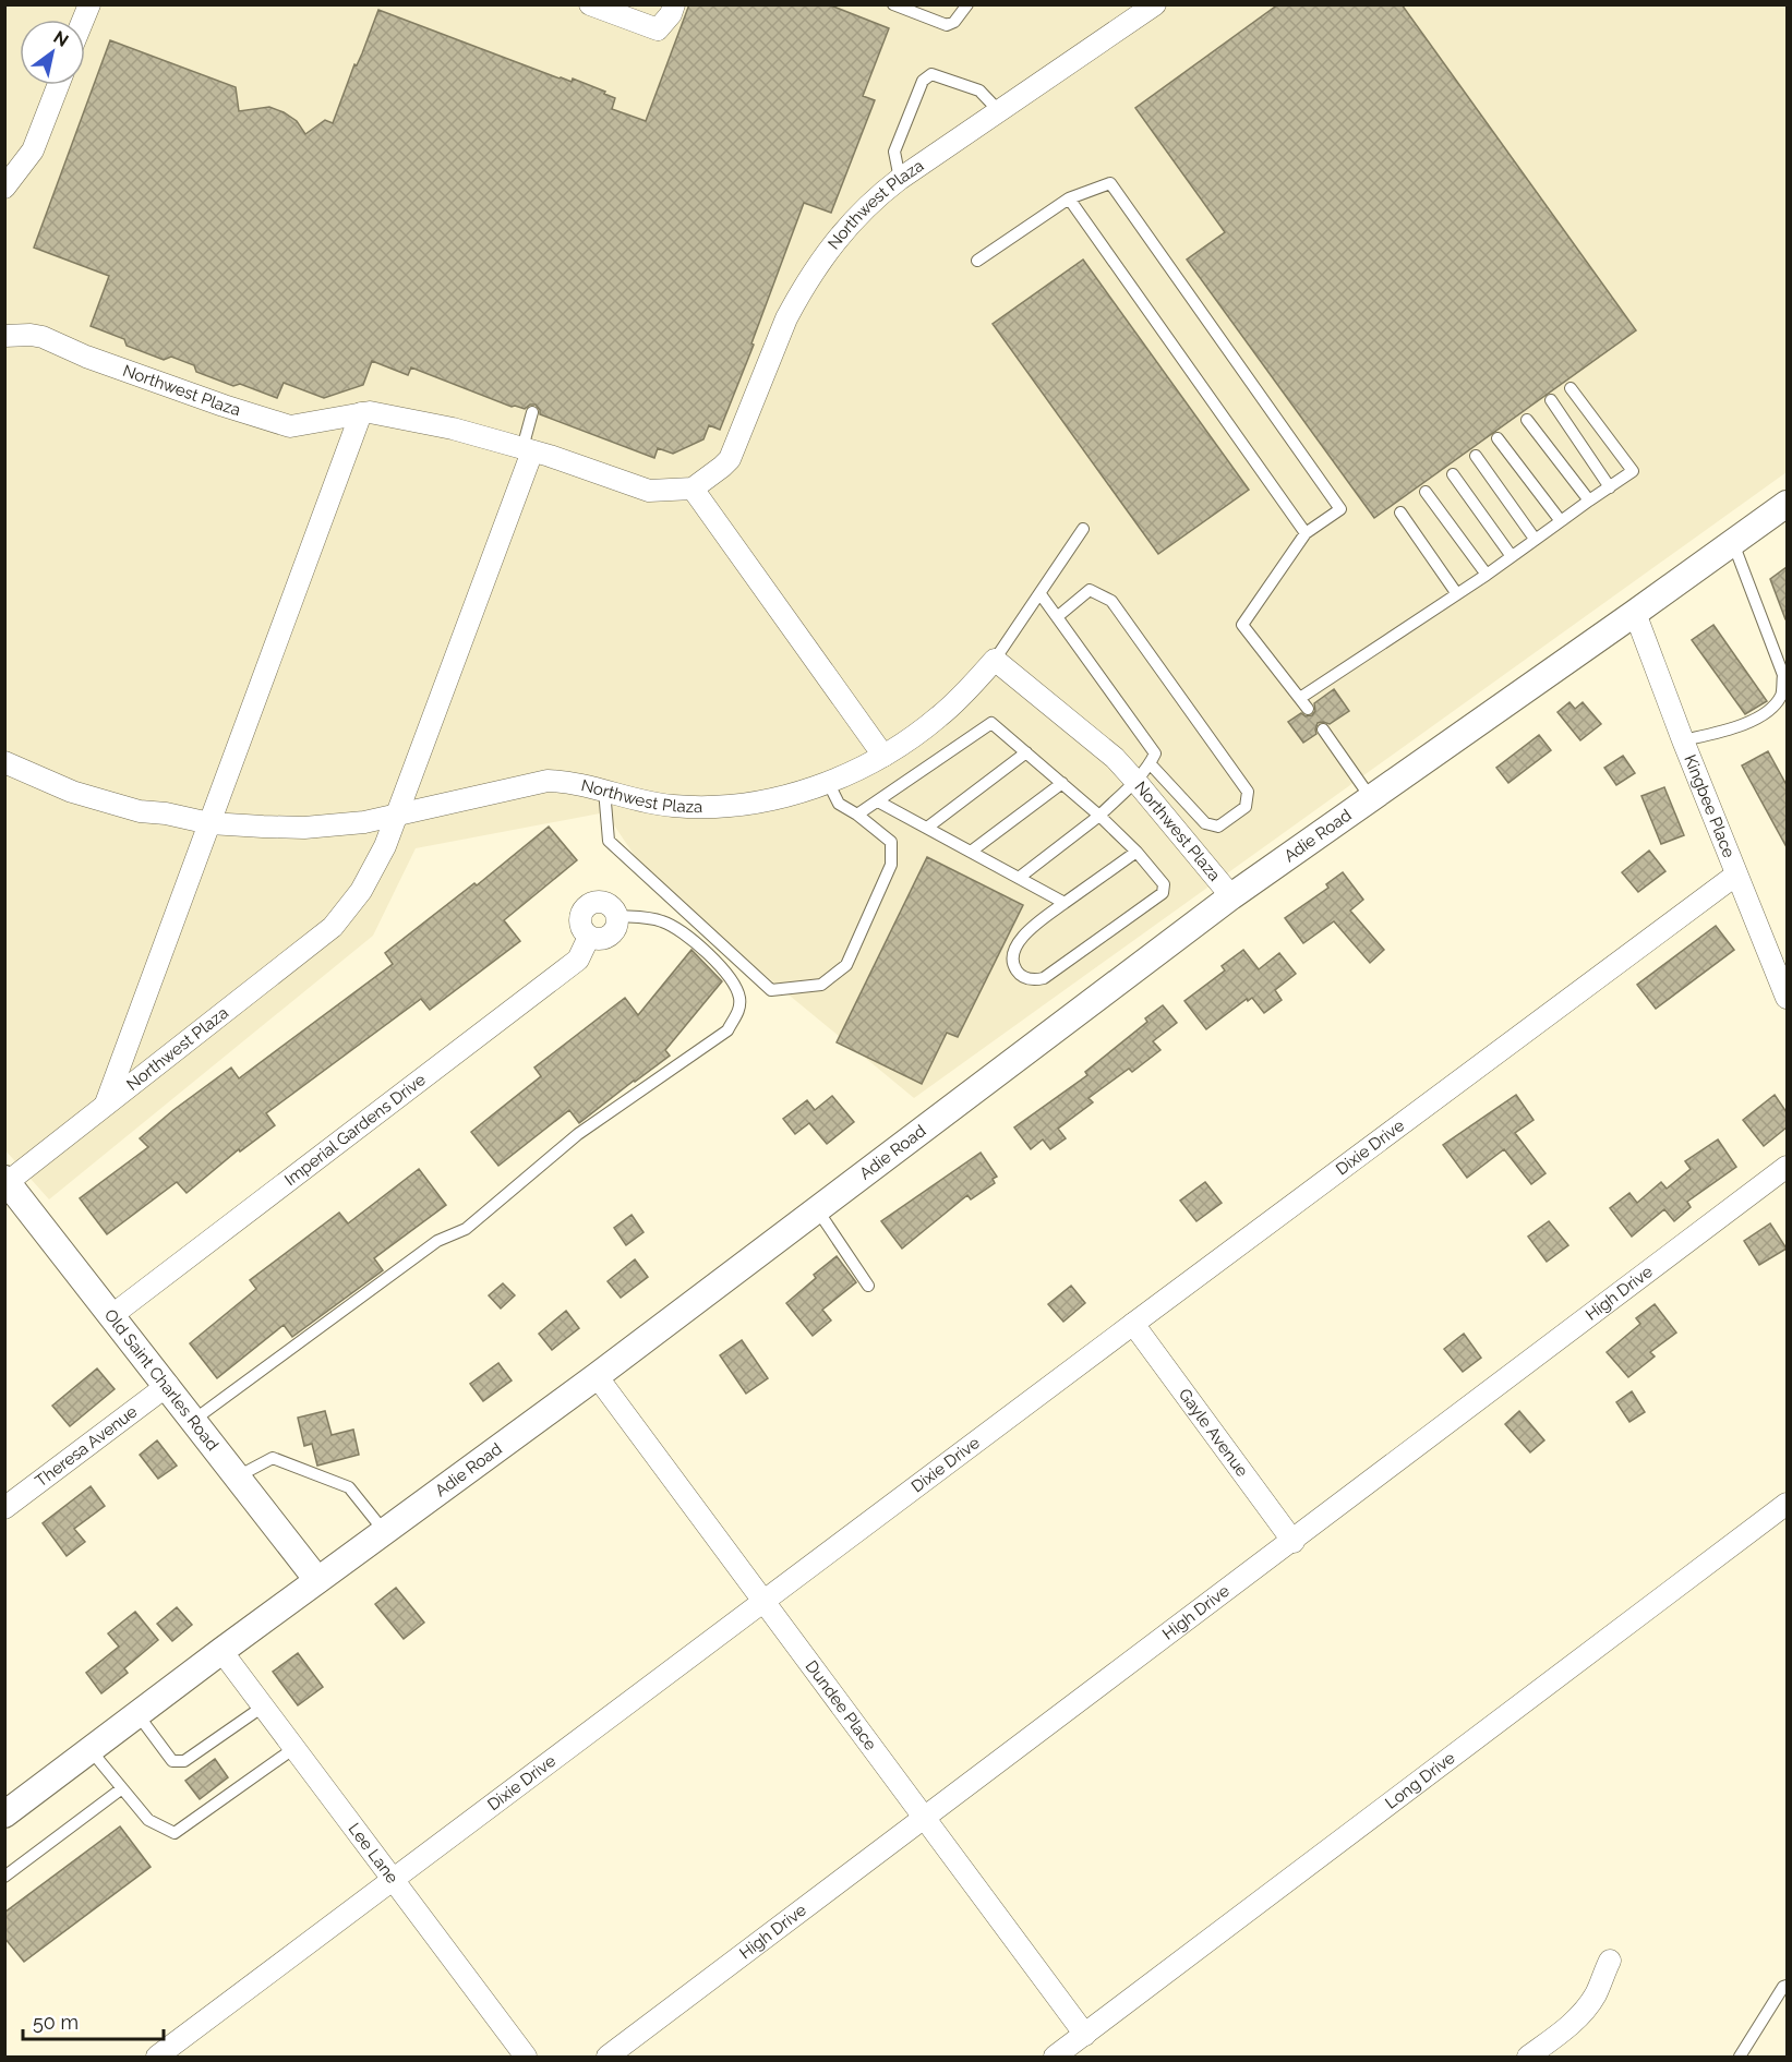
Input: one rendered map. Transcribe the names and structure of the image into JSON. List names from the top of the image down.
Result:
{
  "streets": {
    "street": [
      "Northwest Plaza",
      "Kingbee Place",
      "Adie Road",
      "Imperial Gardens Drive",
      "Dixie Drive",
      "High Drive",
      "Old Saint Charles Road",
      "Gayle Avenue",
      "Theresa Avenue",
      "Dundee Place",
      "Long Drive",
      "Lee Lane"
    ]
  },
  "crossings": [
    ["Northwest Plaza", "Adie Road"],
    ["Northwest Plaza", "Old Saint Charles Road"],
    ["Kingbee Place", "Adie Road"],
    ["Kingbee Place", "Dixie Drive"],
    ["Adie Road", "Old Saint Charles Road"],
    ["Adie Road", "Dundee Place"],
    ["Adie Road", "Lee Lane"],
    ["Imperial Gardens Drive", "Old Saint Charles Road"],
    ["Dixie Drive", "Gayle Avenue"],
    ["Dixie Drive", "Dundee Place"],
    ["Dixie Drive", "Lee Lane"],
    ["High Drive", "Gayle Avenue"],
    ["High Drive", "Dundee Place"],
    ["Old Saint Charles Road", "Theresa Avenue"],
    ["Dundee Place", "Long Drive"]
  ],
  "scale_bar": "50 m",
  "north": "top right"
}
